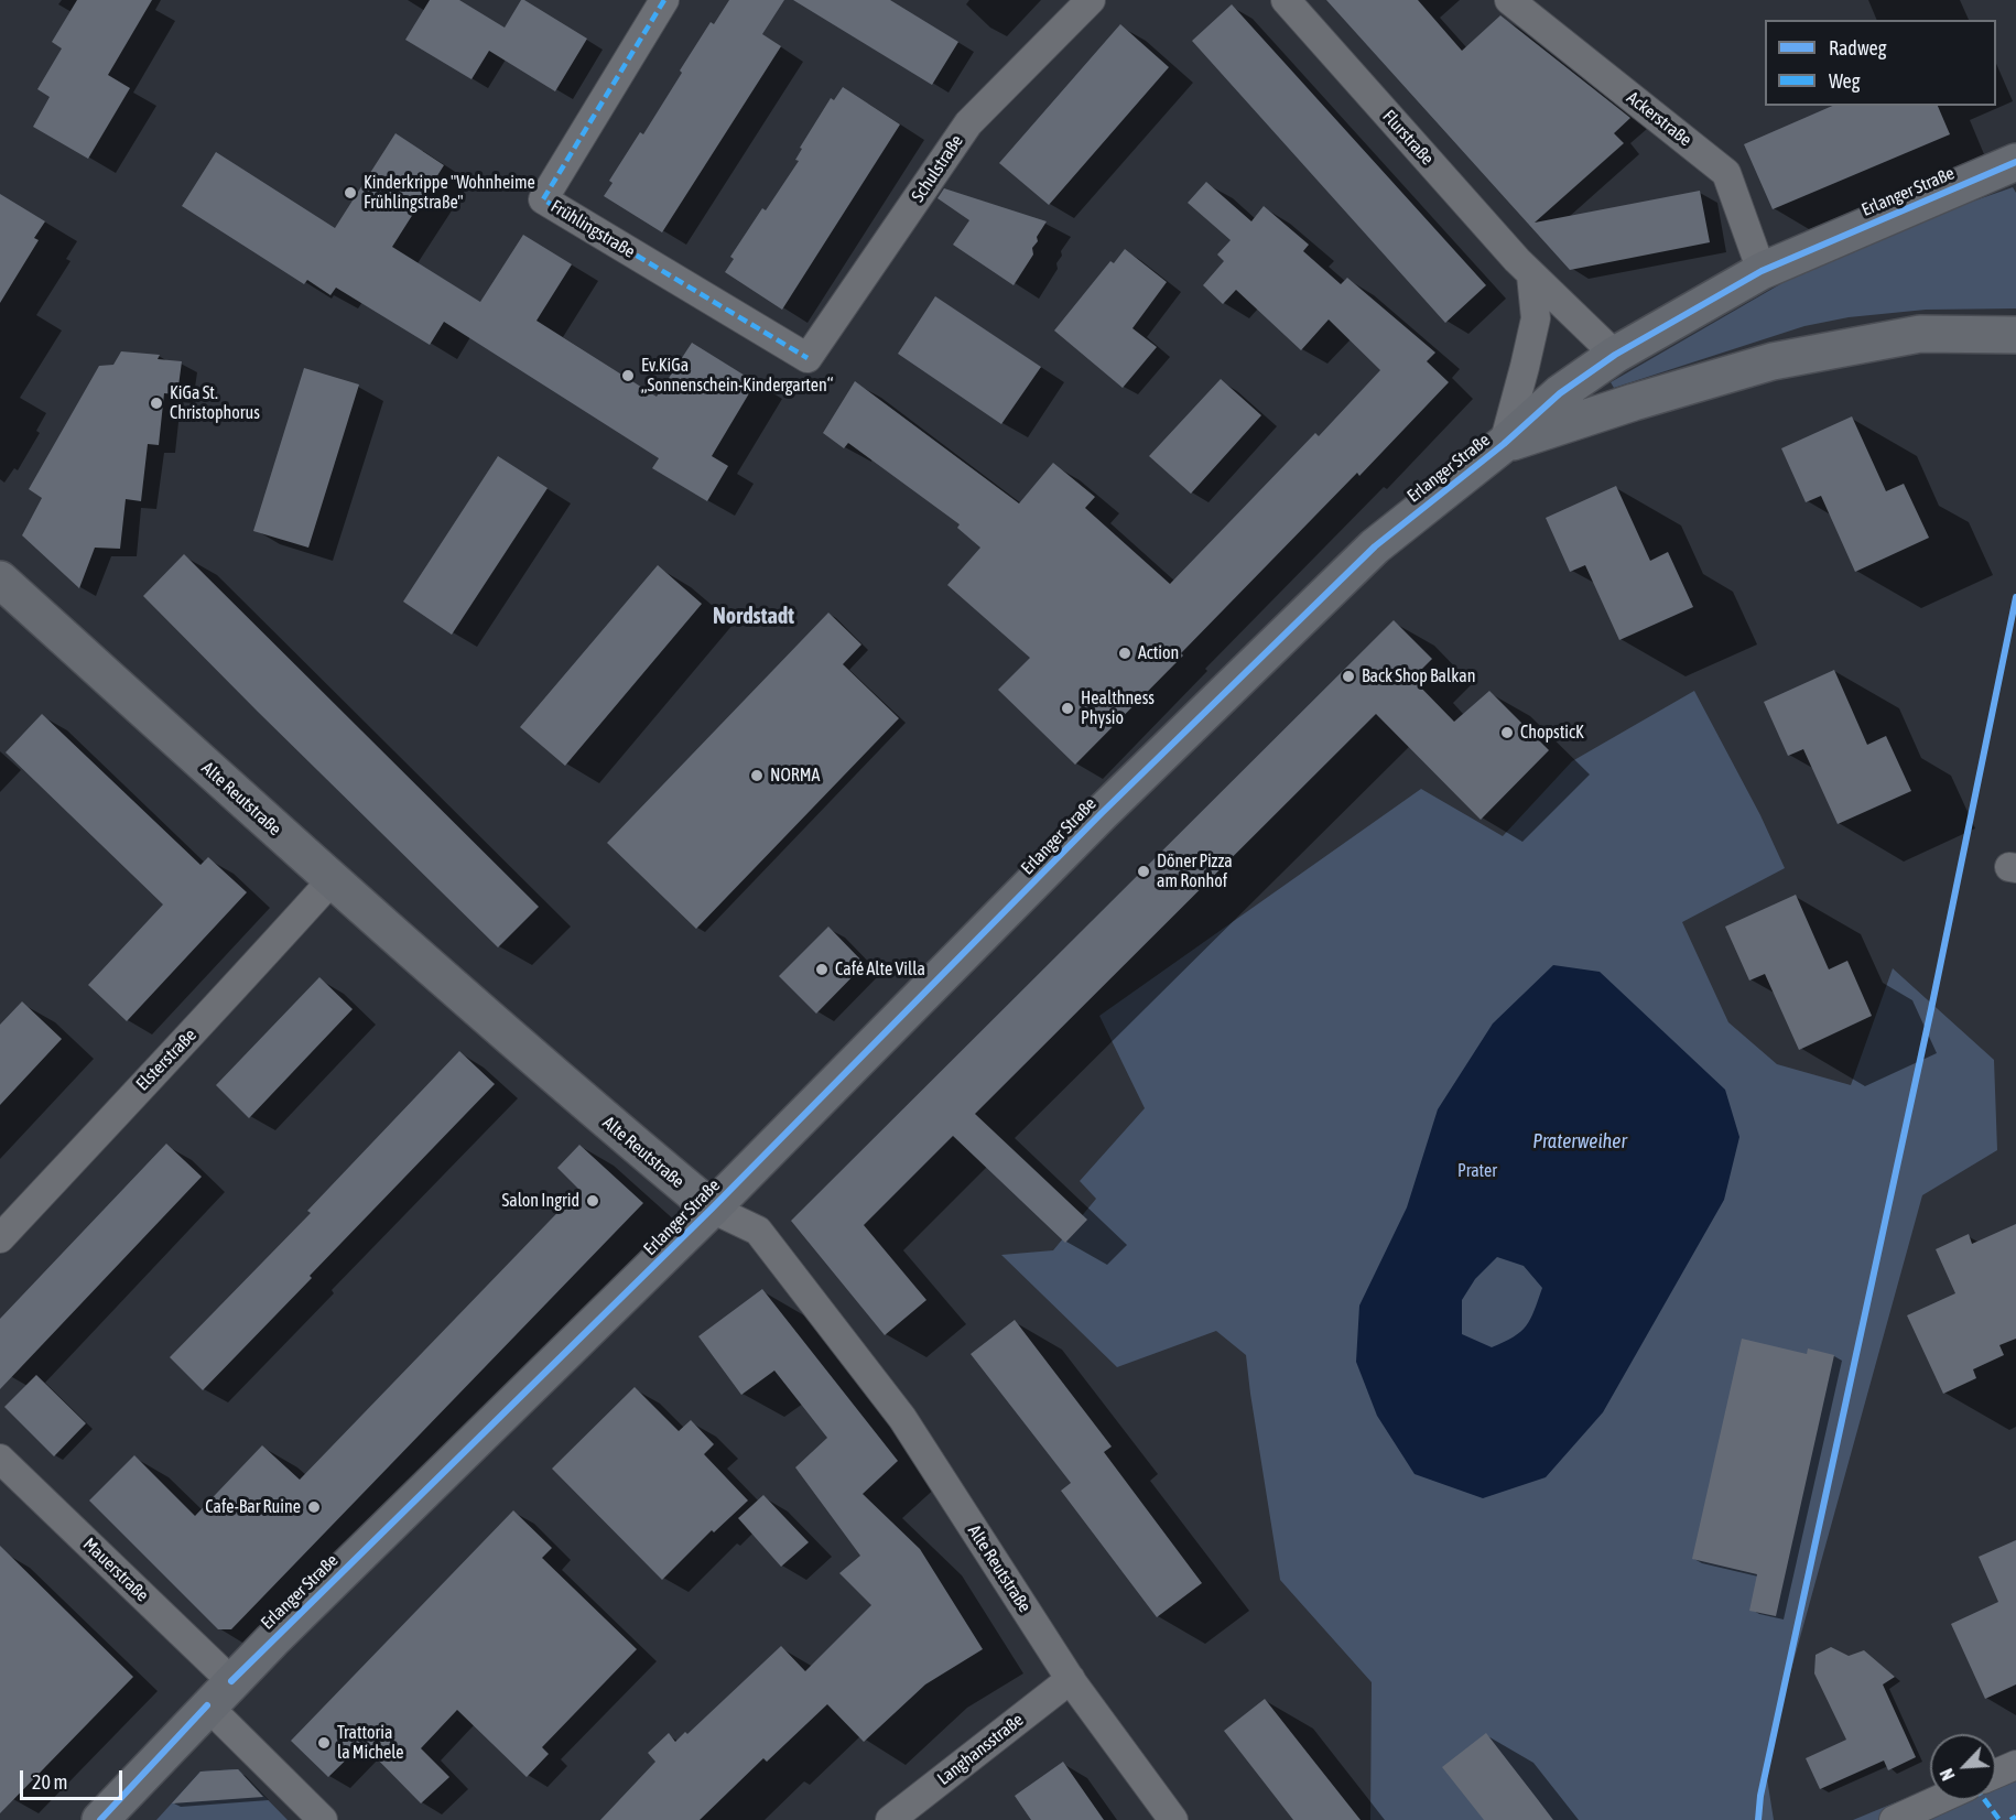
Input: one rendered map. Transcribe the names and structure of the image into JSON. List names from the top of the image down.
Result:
{
  "streets": {
    "main road": ["Erlanger Straße", "Alte Reutstraße"],
    "street": [
      "Ackerstraße",
      "Flurstraße",
      "Schulstraße",
      "Frühlingstraße",
      "Elsterstraße",
      "Mauerstraße",
      "Langhansstraße"
    ]
  },
  "crossings": [
    ["Ackerstraße", "Erlanger Straße"],
    ["Flurstraße", "Erlanger Straße"],
    ["Schulstraße", "Frühlingstraße"],
    ["Erlanger Straße", "Alte Reutstraße"],
    ["Erlanger Straße", "Mauerstraße"],
    ["Alte Reutstraße", "Elsterstraße"],
    ["Alte Reutstraße", "Langhansstraße"]
  ],
  "districts": ["Nordstadt"],
  "water": ["Praterweiher"],
  "parks": ["Prater"],
  "places": [
    "Kinderkrippe \"Wohnheime Frühlingstraße\"",
    "Ev.KiGa „Sonnenschein-Kindergarten“",
    "KiGa St. Christophorus",
    "Action",
    "Back Shop Balkan",
    "Healthness Physio",
    "ChopsticK",
    "NORMA",
    "Döner Pizza am Ronhof",
    "Café Alte Villa",
    "Salon Ingrid",
    "Cafe-Bar Ruine",
    "Trattoria la Michele"
  ],
  "legend": ["Radweg", "Weg"],
  "scale_bar": "20 m",
  "north": "bottom left"
}
